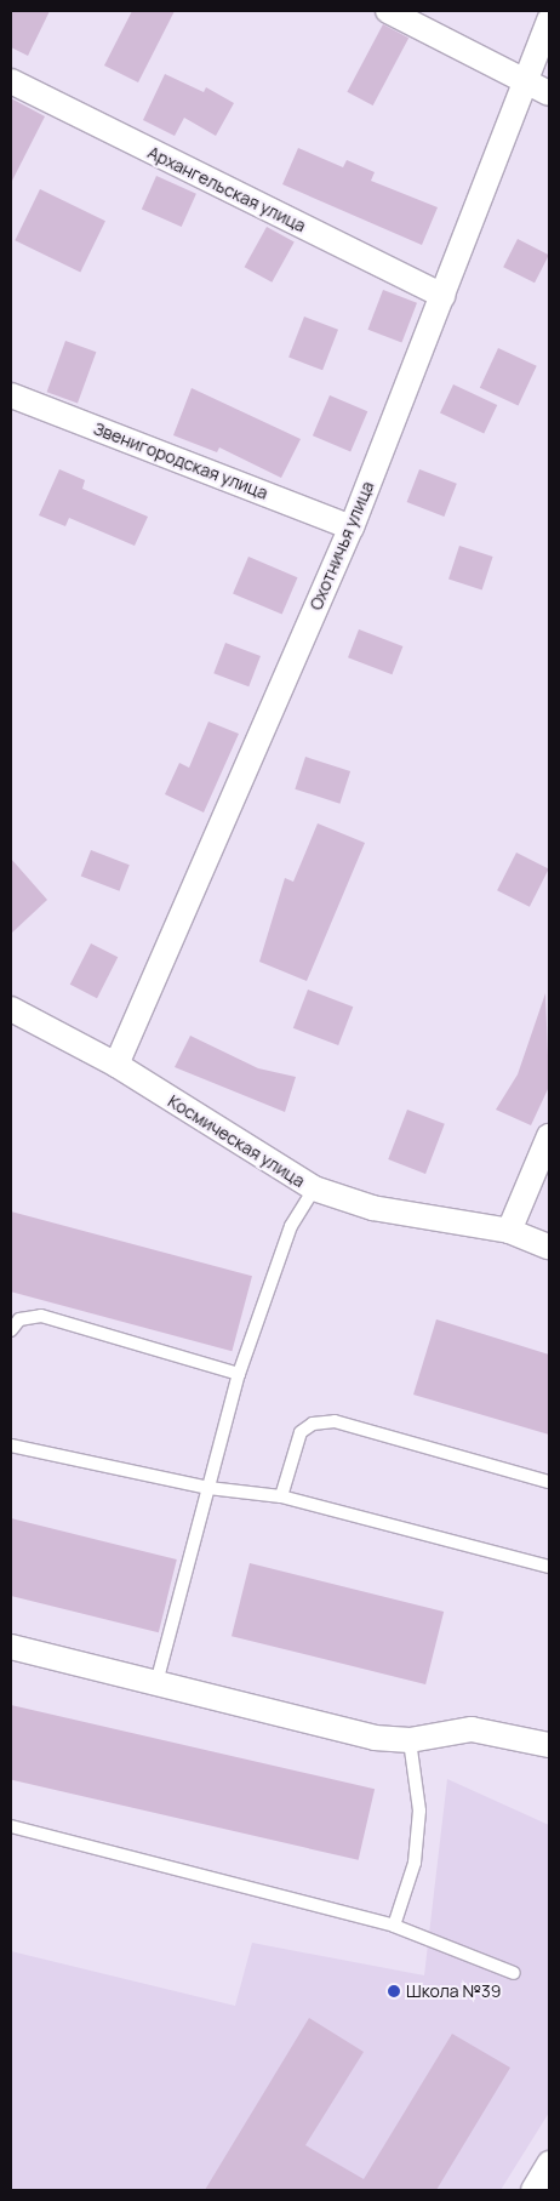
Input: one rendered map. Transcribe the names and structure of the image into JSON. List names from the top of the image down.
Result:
{
  "streets": {
    "street": [
      "Архангельская улица",
      "Звенигородская улица",
      "Охотничья улица",
      "Космическая улица"
    ]
  },
  "crossings": [
    ["Архангельская улица", "Охотничья улица"],
    ["Звенигородская улица", "Охотничья улица"],
    ["Охотничья улица", "Космическая улица"]
  ],
  "places": ["Школа №39"]
}
